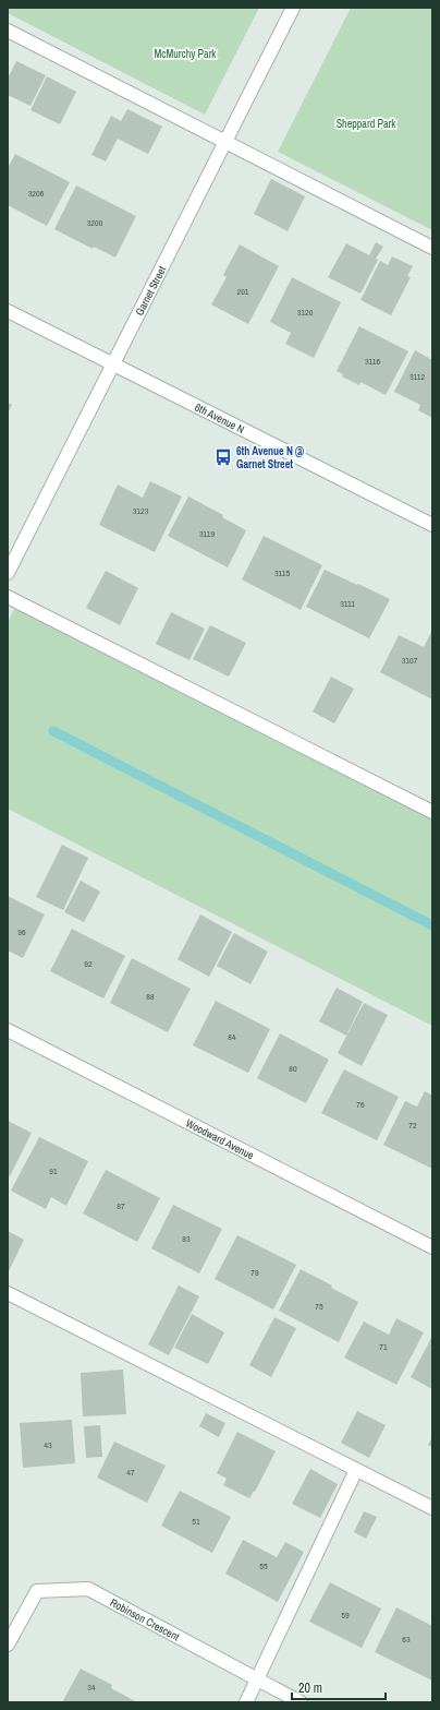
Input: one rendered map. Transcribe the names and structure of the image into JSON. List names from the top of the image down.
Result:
{
  "streets": {
    "street": [
      "Garnet Street",
      "6th Avenue N",
      "Woodward Avenue",
      "Robinson Crescent"
    ]
  },
  "crossings": [
    ["Garnet Street", "6th Avenue N"]
  ],
  "parks": ["McMurchy Park", "Sheppard Park"],
  "places": {
    "bus stop": ["6th Avenue N @ Garnet Street"]
  },
  "house_numbers": [
    "3206",
    "3200",
    "201",
    "3120",
    "3116",
    "3112",
    "3123",
    "3119",
    "3115",
    "3111",
    "3107",
    "96",
    "92",
    "88",
    "84",
    "80",
    "76",
    "72",
    "91",
    "87",
    "83",
    "79",
    "75",
    "71",
    "43",
    "47",
    "51",
    "55",
    "59",
    "63",
    "34"
  ],
  "scale_bar": "20 m"
}
